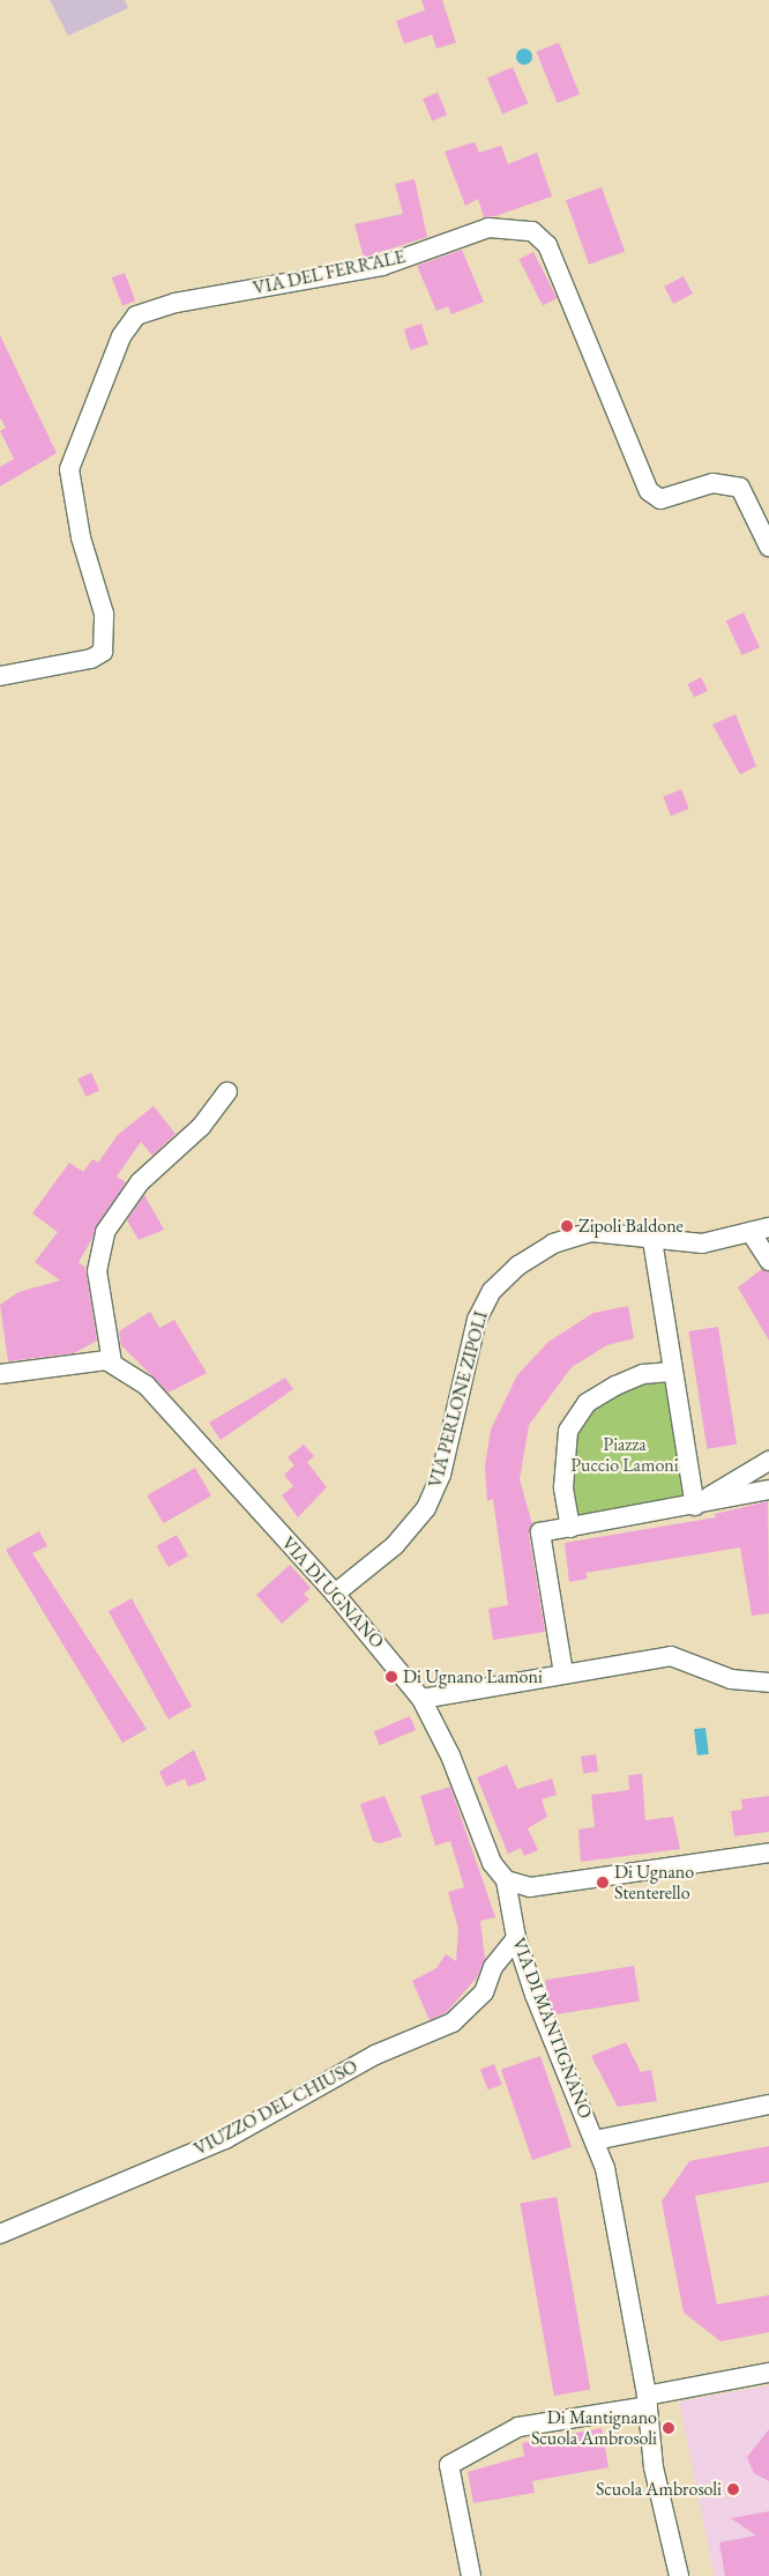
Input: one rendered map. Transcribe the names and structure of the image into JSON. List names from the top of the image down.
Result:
{
  "streets": {
    "street": [
      "VIA DEL FERRALE",
      "VIA PERLONE ZIPOLI",
      "VIA DI UGNANO",
      "VIA DI MANTIGNANO",
      "VIUZZO DEL CHIUSO"
    ]
  },
  "crossings": [
    ["VIA PERLONE ZIPOLI", "VIA DI UGNANO"],
    ["VIA DI UGNANO", "VIA DI MANTIGNANO"],
    ["VIA DI MANTIGNANO", "VIUZZO DEL CHIUSO"]
  ],
  "parks": ["Piazza Puccio Lamoni"],
  "places": [
    "Zipoli Baldone",
    "Di Ugnano Lamoni",
    "Di Ugnano Stenterello",
    "Di Mantignano Scuola Ambrosoli",
    "Scuola Ambrosoli"
  ]
}
